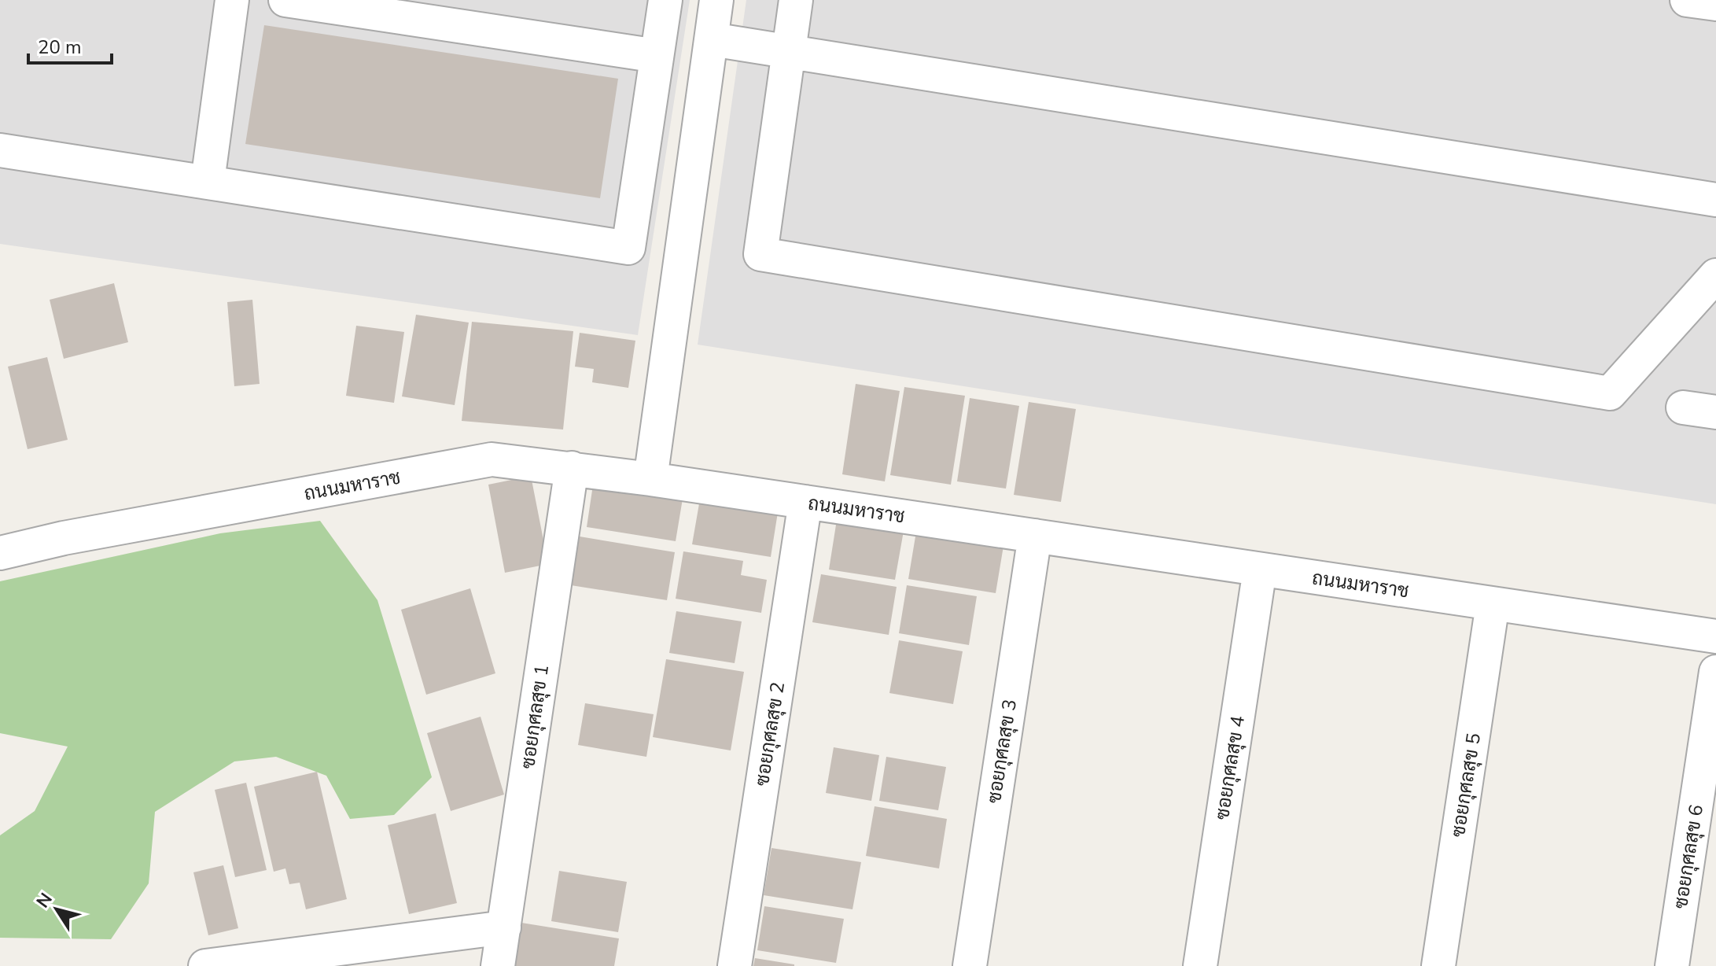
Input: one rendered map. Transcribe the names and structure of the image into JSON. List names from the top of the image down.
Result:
{
  "streets": {
    "street": [
      "ถนนมหาราช",
      "ซอยกุศลสุข 1",
      "ซอยกุศลสุข 2",
      "ซอยกุศลสุข 3",
      "ซอยกุศลสุข 4",
      "ซอยกุศลสุข 5",
      "ซอยกุศลสุข 6"
    ]
  },
  "crossings": [
    ["ถนนมหาราช", "ซอยกุศลสุข 1"],
    ["ถนนมหาราช", "ซอยกุศลสุข 2"],
    ["ถนนมหาราช", "ซอยกุศลสุข 3"],
    ["ถนนมหาราช", "ซอยกุศลสุข 4"],
    ["ถนนมหาราช", "ซอยกุศลสุข 5"]
  ],
  "scale_bar": "20 m",
  "north": "top left"
}
